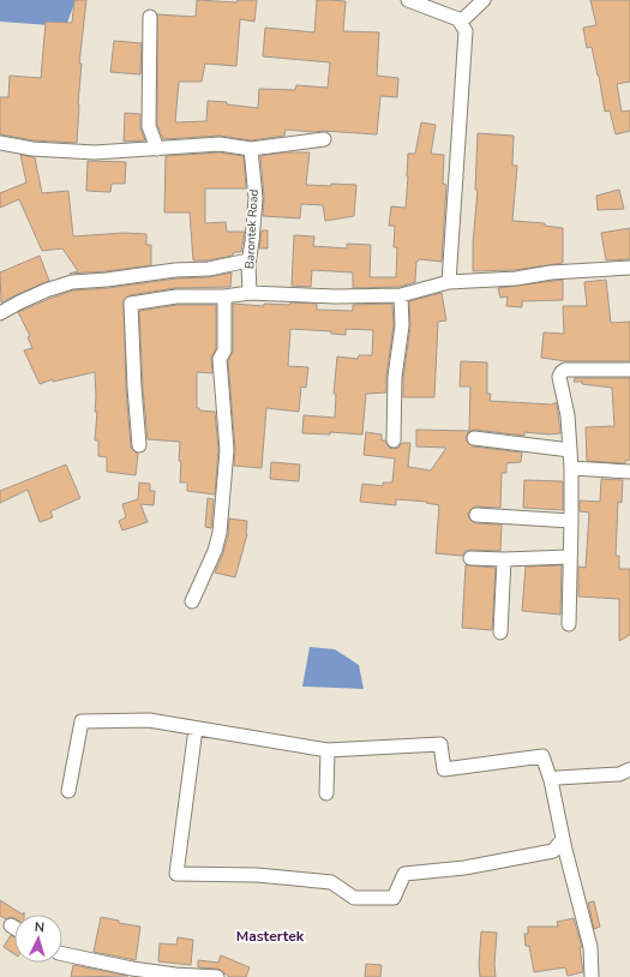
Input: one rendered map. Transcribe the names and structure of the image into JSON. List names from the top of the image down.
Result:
{
  "streets": {
    "street": ["Barontek Road"]
  },
  "districts": ["Mastertek"],
  "north": "top"
}
